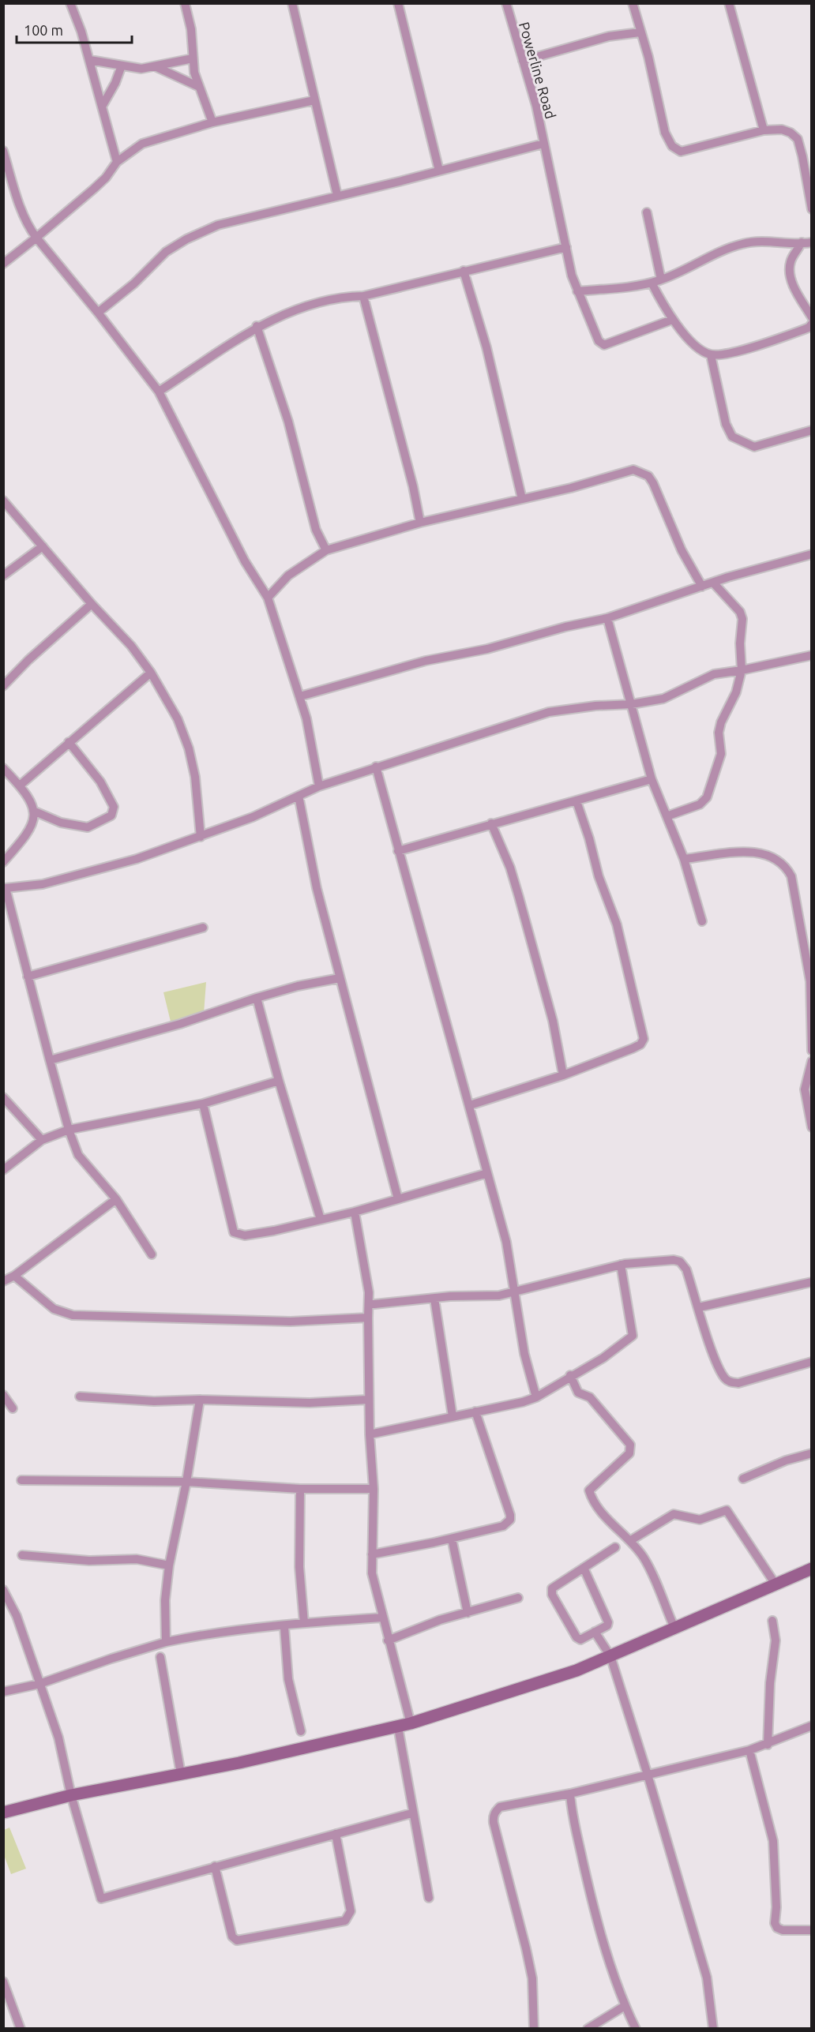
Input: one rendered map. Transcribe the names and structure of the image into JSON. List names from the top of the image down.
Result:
{
  "streets": {
    "street": ["Powerline Road"]
  },
  "scale_bar": "100 m"
}
